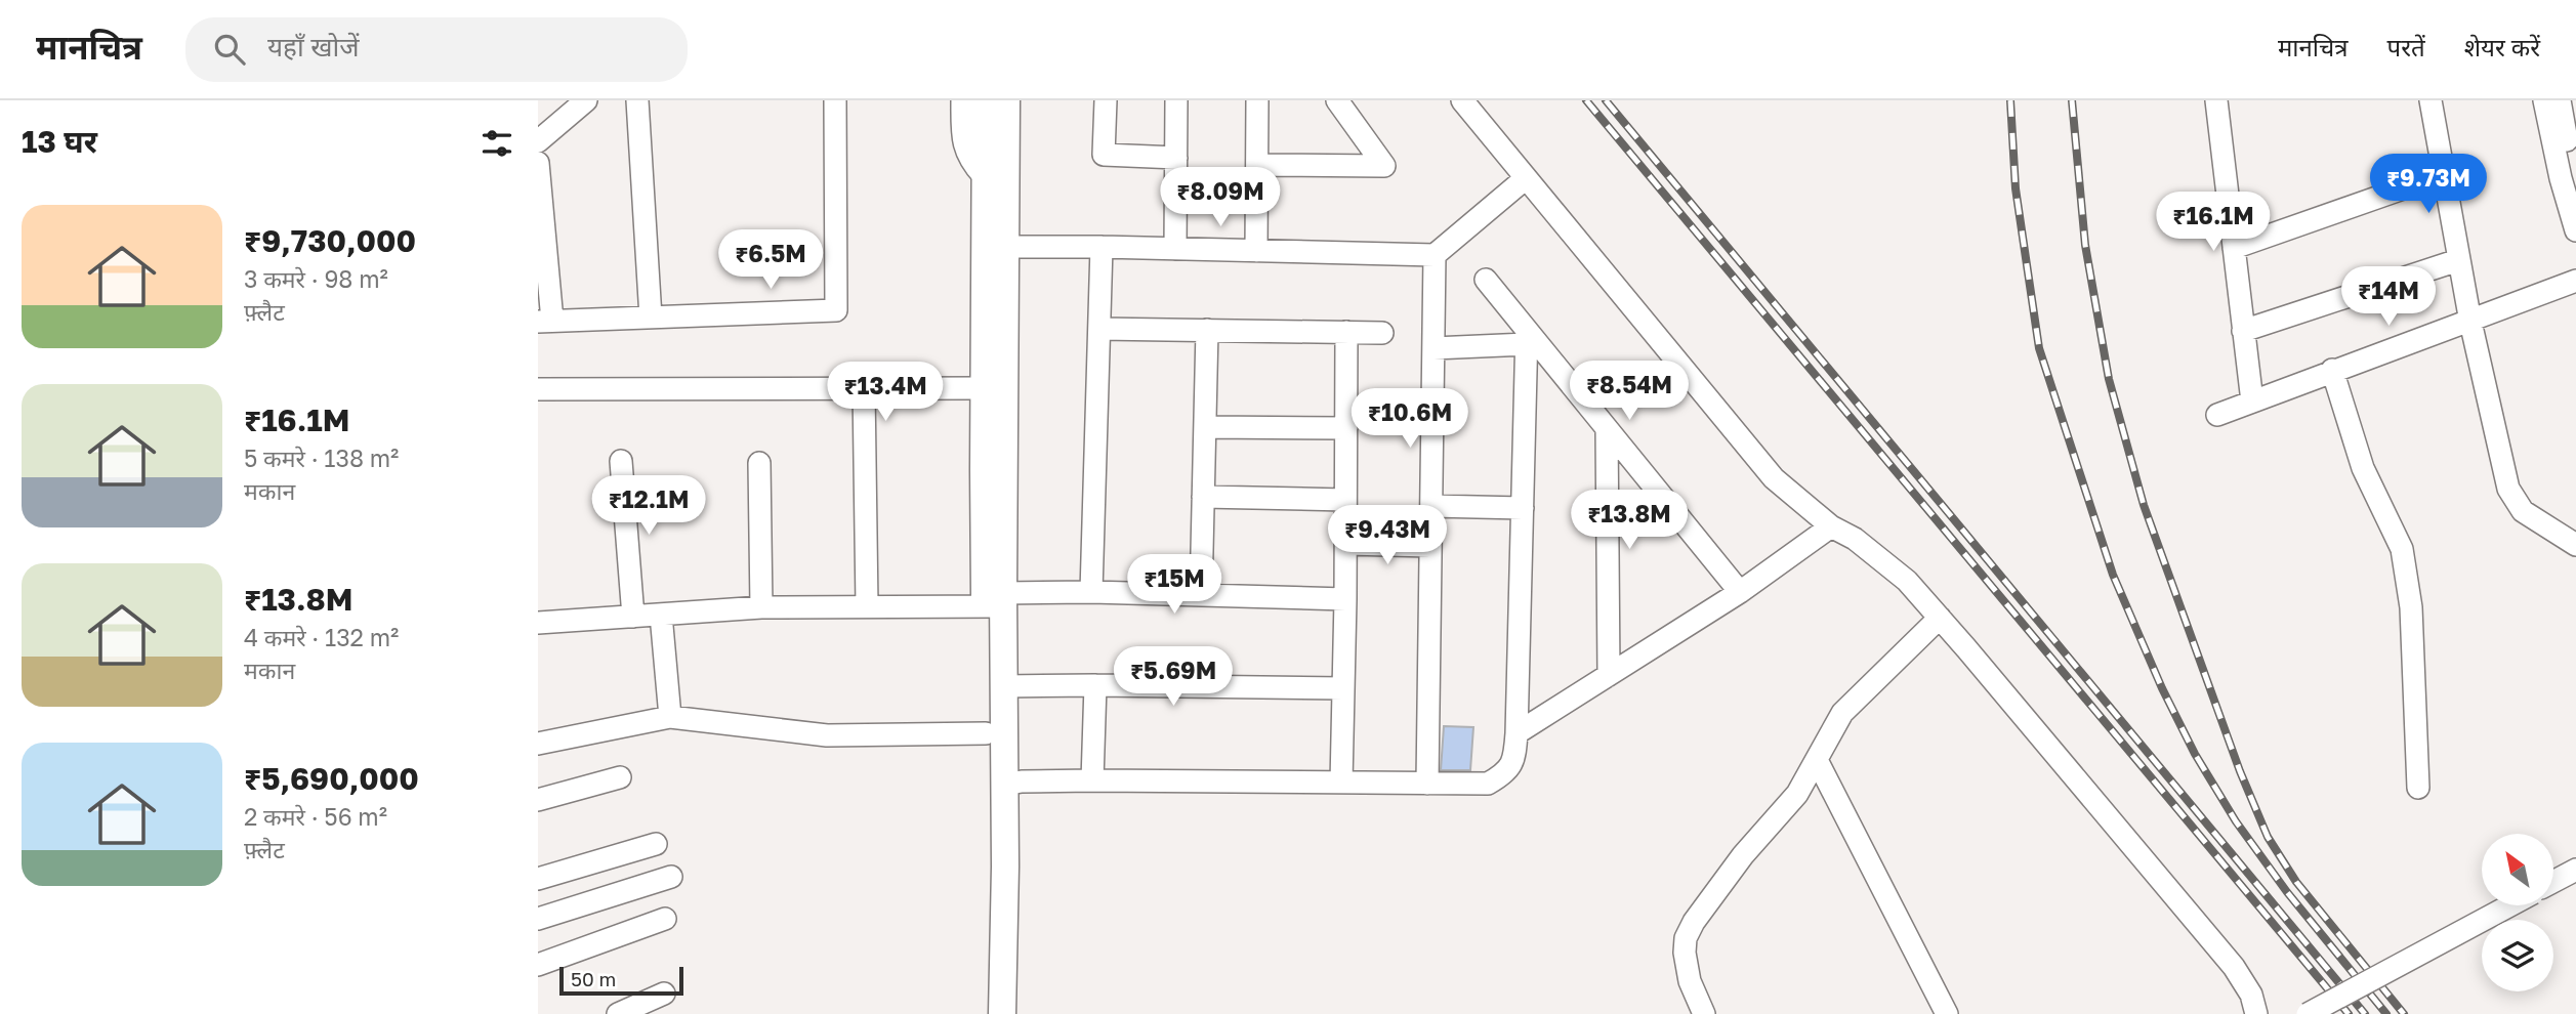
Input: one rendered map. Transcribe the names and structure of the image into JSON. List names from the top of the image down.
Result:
{
  "scale_bar": "50 m",
  "north": "top left",
  "page": {
    "header": "मानचित्र",
    "search": "यहाँ खोजें",
    "nav": ["मानचित्र", "परतें", "शेयर करें"],
    "heading": "13 घर",
    "price": [
      "₹9.73M",
      "₹8.09M",
      "₹16.1M",
      "₹6.5M",
      "₹14M",
      "₹8.54M",
      "₹13.4M",
      "₹10.6M",
      "₹12.1M",
      "₹13.8M",
      "₹9.43M",
      "₹15M",
      "₹5.69M"
    ],
    "list": [
      {
        "name": "₹9,730,000",
        "note": "3 कमरे · 98 m² · फ़्लैट"
      },
      {
        "name": "₹16.1M",
        "note": "5 कमरे · 138 m² · मकान"
      },
      {
        "name": "₹13.8M",
        "note": "4 कमरे · 132 m² · मकान"
      },
      {
        "name": "₹5,690,000",
        "note": "2 कमरे · 56 m² · फ़्लैट"
      }
    ],
    "scale": "50 m"
  }
}
